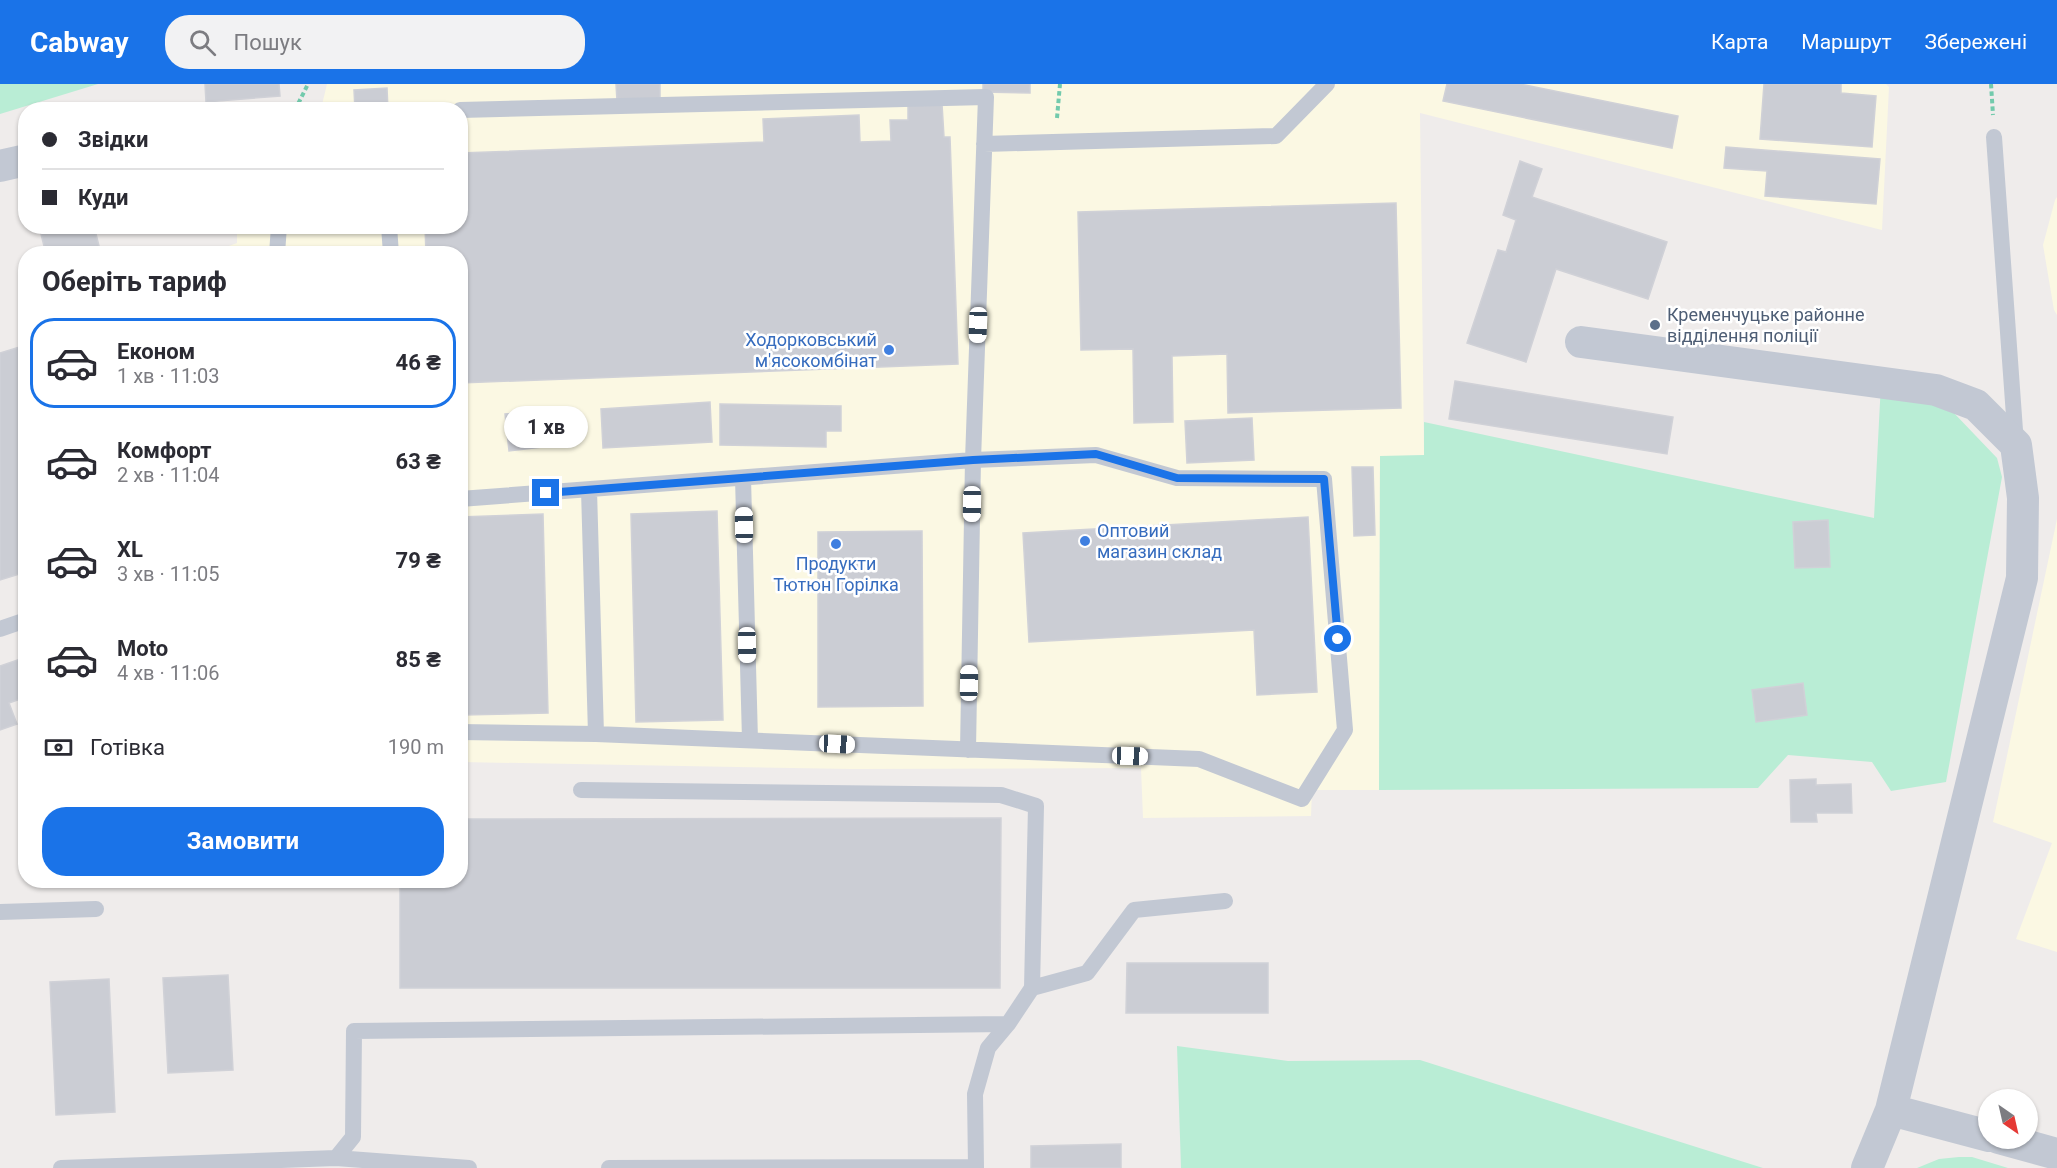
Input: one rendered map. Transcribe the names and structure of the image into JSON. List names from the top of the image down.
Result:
{
  "places": [
    "Кременчуцьке районне відділення поліції",
    "Ходорковський м'ясокомбінат",
    "Оптовий магазин склад",
    "Продукти Тютюн Горілка"
  ],
  "north": "bottom right",
  "page": {
    "header": "Cabway",
    "search": "Пошук",
    "nav": ["Карта", "Маршрут", "Збережені"],
    "banner": ["Звідки", "Куди"],
    "heading": "Оберіть тариф",
    "list": [
      {
        "name": "Економ",
        "note": "1 хв · 11:03",
        "value": "46 ₴"
      },
      {
        "name": "Комфорт",
        "note": "2 хв · 11:04",
        "value": "63 ₴"
      },
      {
        "name": "XL",
        "note": "3 хв · 11:05",
        "value": "79 ₴"
      },
      {
        "name": "Moto",
        "note": "4 хв · 11:06",
        "value": "85 ₴"
      }
    ],
    "bubble": "1 хв",
    "pay": ["Готівка", "190 m"],
    "buttons": "Замовити"
  }
}
